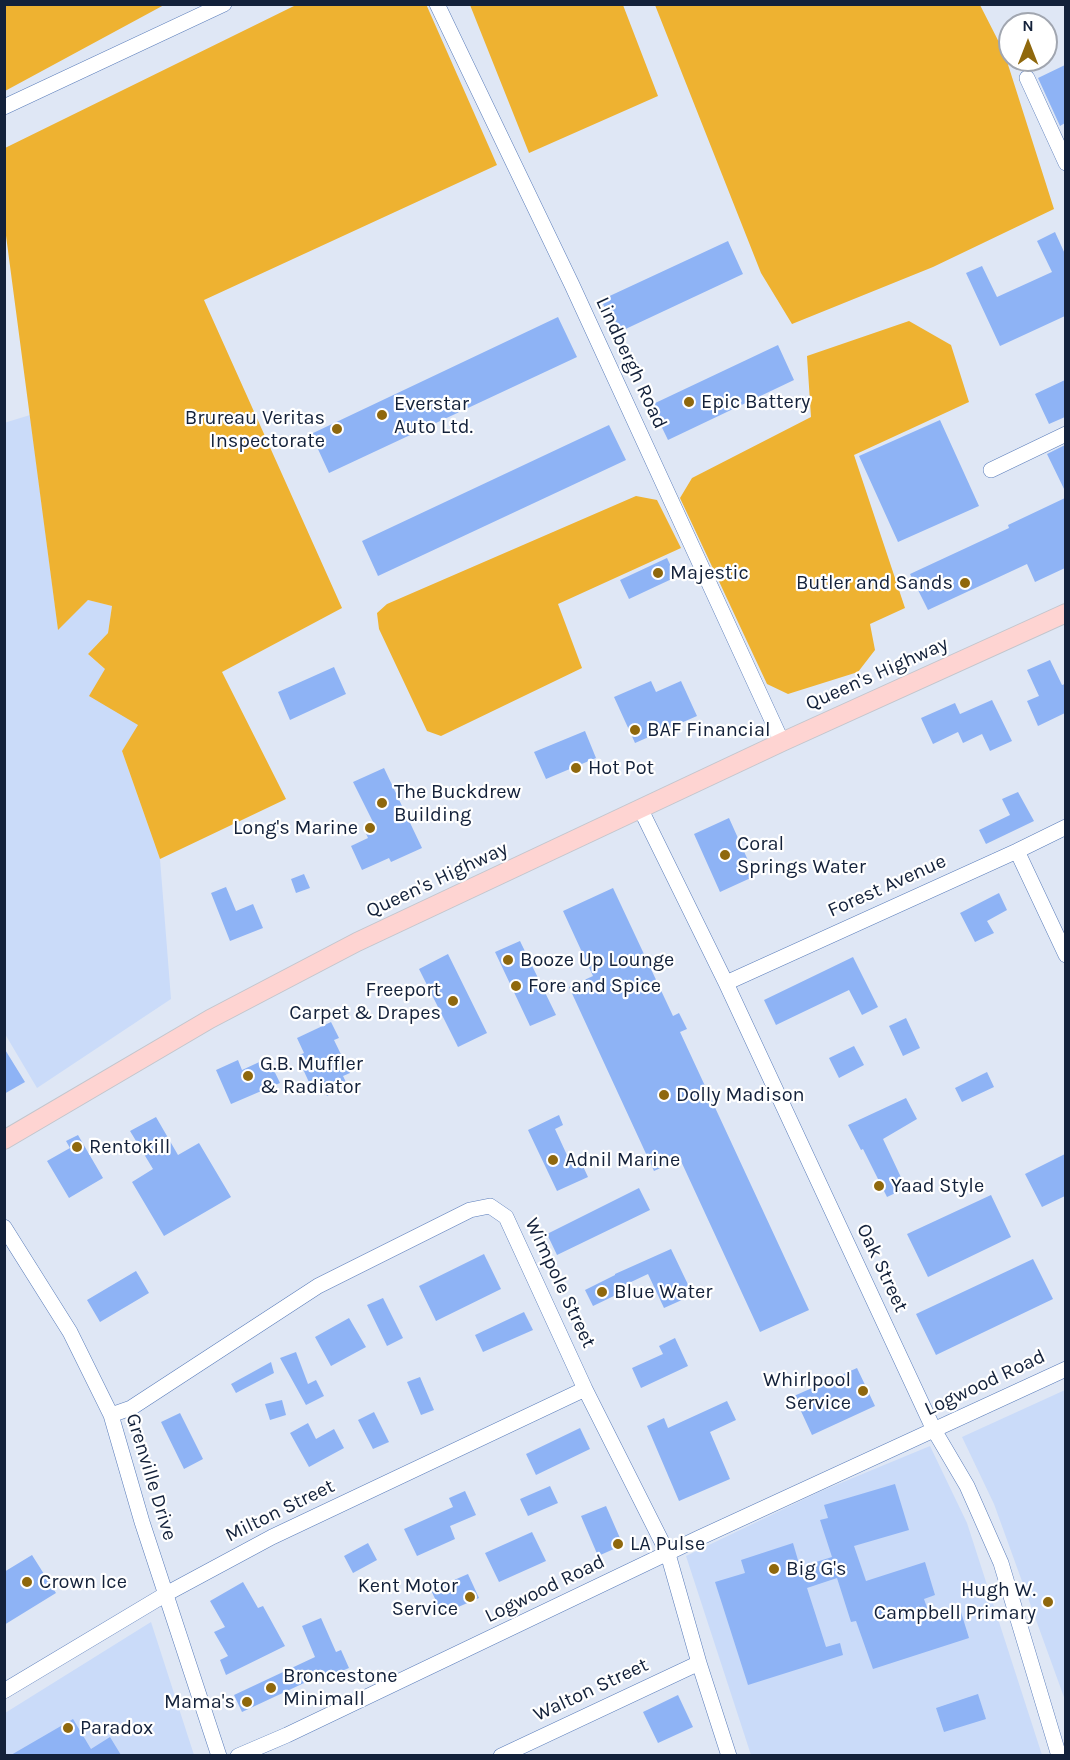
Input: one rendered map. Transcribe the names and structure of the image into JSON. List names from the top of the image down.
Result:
{
  "streets": {
    "main road": ["Queen's Highway"],
    "street": [
      "Lindbergh Road",
      "Forest Avenue",
      "Oak Street",
      "Wimpole Street",
      "Logwood Road",
      "Grenville Drive",
      "Milton Street",
      "Walton Street"
    ]
  },
  "crossings": [
    ["Lindbergh Road", "Queen's Highway"],
    ["Queen's Highway", "Oak Street"],
    ["Forest Avenue", "Oak Street"],
    ["Oak Street", "Logwood Road"],
    ["Wimpole Street", "Logwood Road"],
    ["Wimpole Street", "Grenville Drive"],
    ["Wimpole Street", "Milton Street"],
    ["Wimpole Street", "Walton Street"],
    ["Grenville Drive", "Milton Street"]
  ],
  "places": [
    "Epic Battery",
    "Everstar Auto Ltd.",
    "Brureau Veritas Inspectorate",
    "Majestic",
    "Butler and Sands",
    "BAF Financial",
    "Hot Pot",
    "The Buckdrew Building",
    "Long's Marine",
    "Coral Springs Water",
    "Booze Up Lounge",
    "Fore and Spice",
    "Freeport Carpet & Drapes",
    "G.B. Muffler & Radiator",
    "Dolly Madison",
    "Rentokill",
    "Adnil Marine",
    "Yaad Style",
    "Blue Water",
    "Whirlpool Service",
    "LA Pulse",
    "Big G's",
    "Crown Ice",
    "Kent Motor Service",
    "Hugh W. Campbell Primary",
    "Broncestone Minimall",
    "Mama's",
    "Paradox"
  ],
  "north": "top"
}
